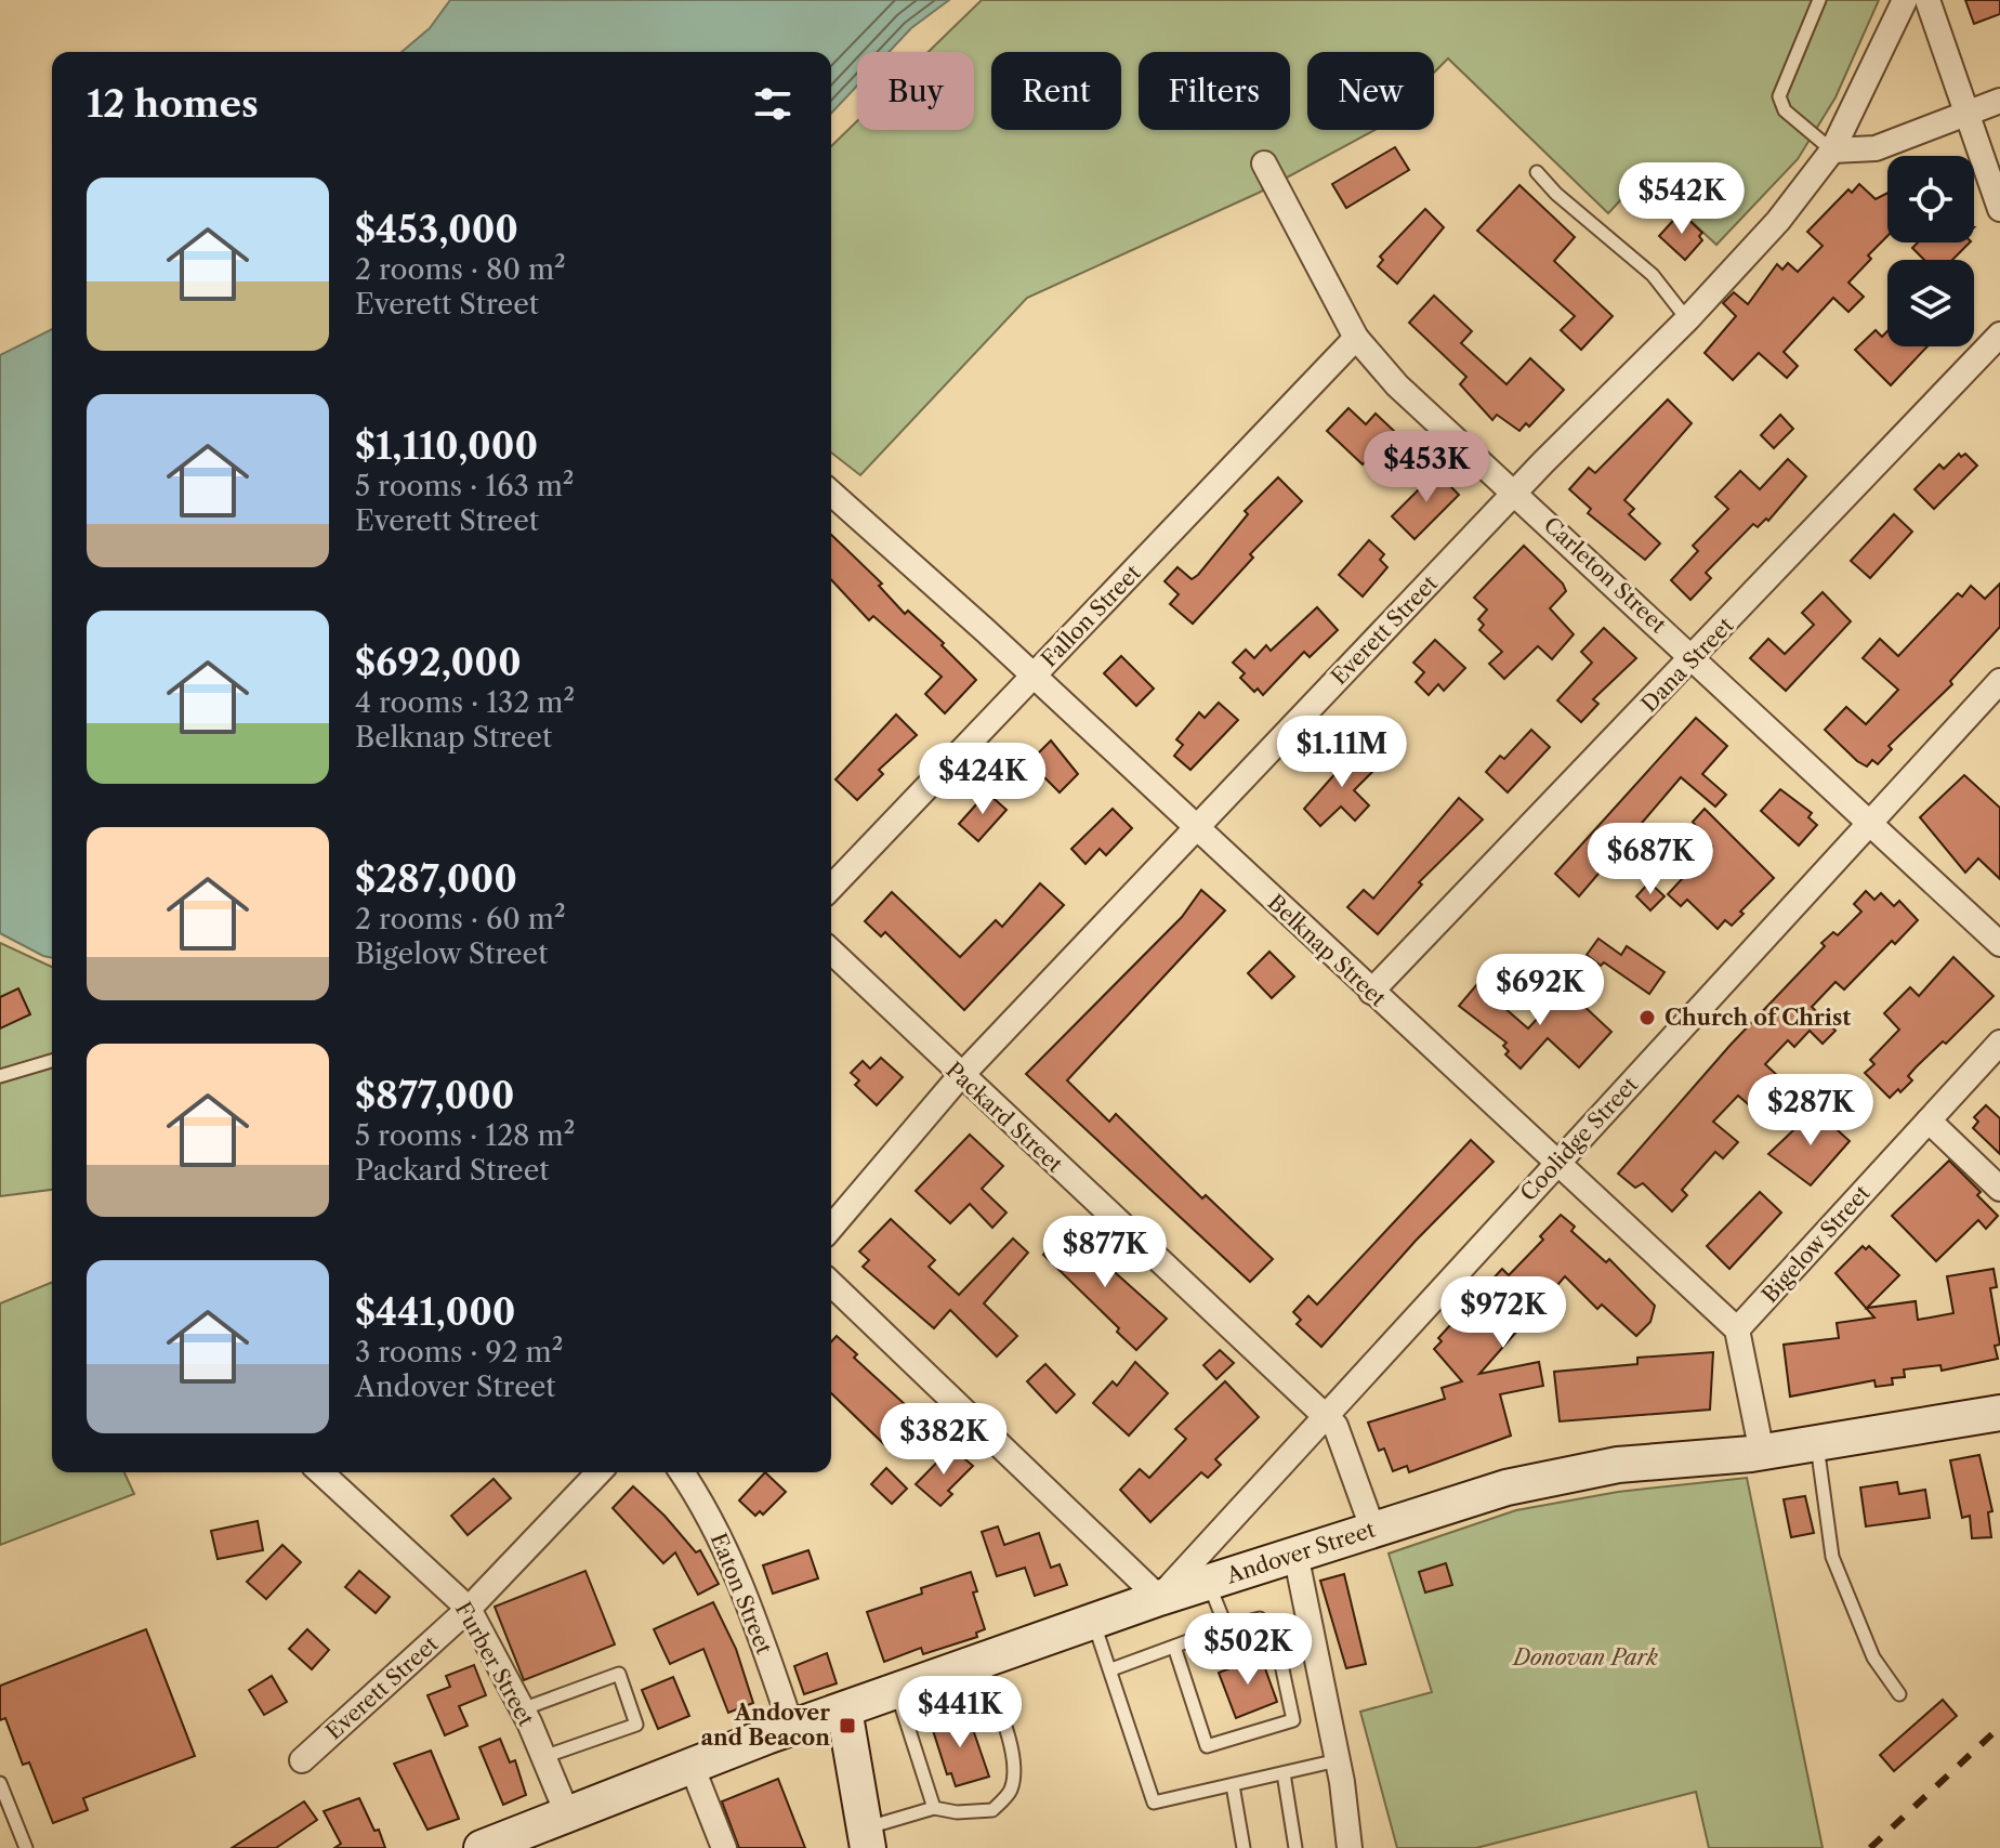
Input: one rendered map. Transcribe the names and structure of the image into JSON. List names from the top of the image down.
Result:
{
  "streets": {
    "main road": ["Andover Street"],
    "street": [
      "Carleton Street",
      "Fallon Street",
      "Everett Street",
      "Dana Street",
      "Belknap Street",
      "Packard Street",
      "Coolidge Street",
      "Bigelow Street",
      "Eaton Street",
      "Furber Street"
    ]
  },
  "crossings": [
    ["Carleton Street", "Fallon Street"],
    ["Carleton Street", "Everett Street"],
    ["Carleton Street", "Dana Street"],
    ["Carleton Street", "Coolidge Street"],
    ["Fallon Street", "Belknap Street"],
    ["Everett Street", "Belknap Street"],
    ["Everett Street", "Packard Street"],
    ["Everett Street", "Furber Street"],
    ["Dana Street", "Belknap Street"],
    ["Belknap Street", "Coolidge Street"],
    ["Belknap Street", "Bigelow Street"],
    ["Packard Street", "Coolidge Street"],
    ["Packard Street", "Andover Street"],
    ["Coolidge Street", "Andover Street"],
    ["Andover Street", "Eaton Street"],
    ["Andover Street", "Furber Street"]
  ],
  "parks": ["Donovan Park"],
  "places": {
    "other": ["Church of Christ"],
    "transit": ["Andover and Beacon"]
  },
  "page": {
    "chip": [
      "Buy",
      "Rent",
      "Filters",
      "New"
    ],
    "heading": "12 homes",
    "list": [
      {
        "name": "$453,000",
        "note": "2 rooms · 80 m² · Everett Street"
      },
      {
        "name": "$1,110,000",
        "note": "5 rooms · 163 m² · Everett Street"
      },
      {
        "name": "$692,000",
        "note": "4 rooms · 132 m² · Belknap Street"
      },
      {
        "name": "$287,000",
        "note": "2 rooms · 60 m² · Bigelow Street"
      },
      {
        "name": "$877,000",
        "note": "5 rooms · 128 m² · Packard Street"
      },
      {
        "name": "$441,000",
        "note": "3 rooms · 92 m² · Andover Street"
      }
    ],
    "price": [
      "$542K",
      "$453K",
      "$1.11M",
      "$424K",
      "$687K",
      "$692K",
      "$287K",
      "$877K",
      "$972K",
      "$382K",
      "$502K",
      "$441K"
    ]
  }
}
